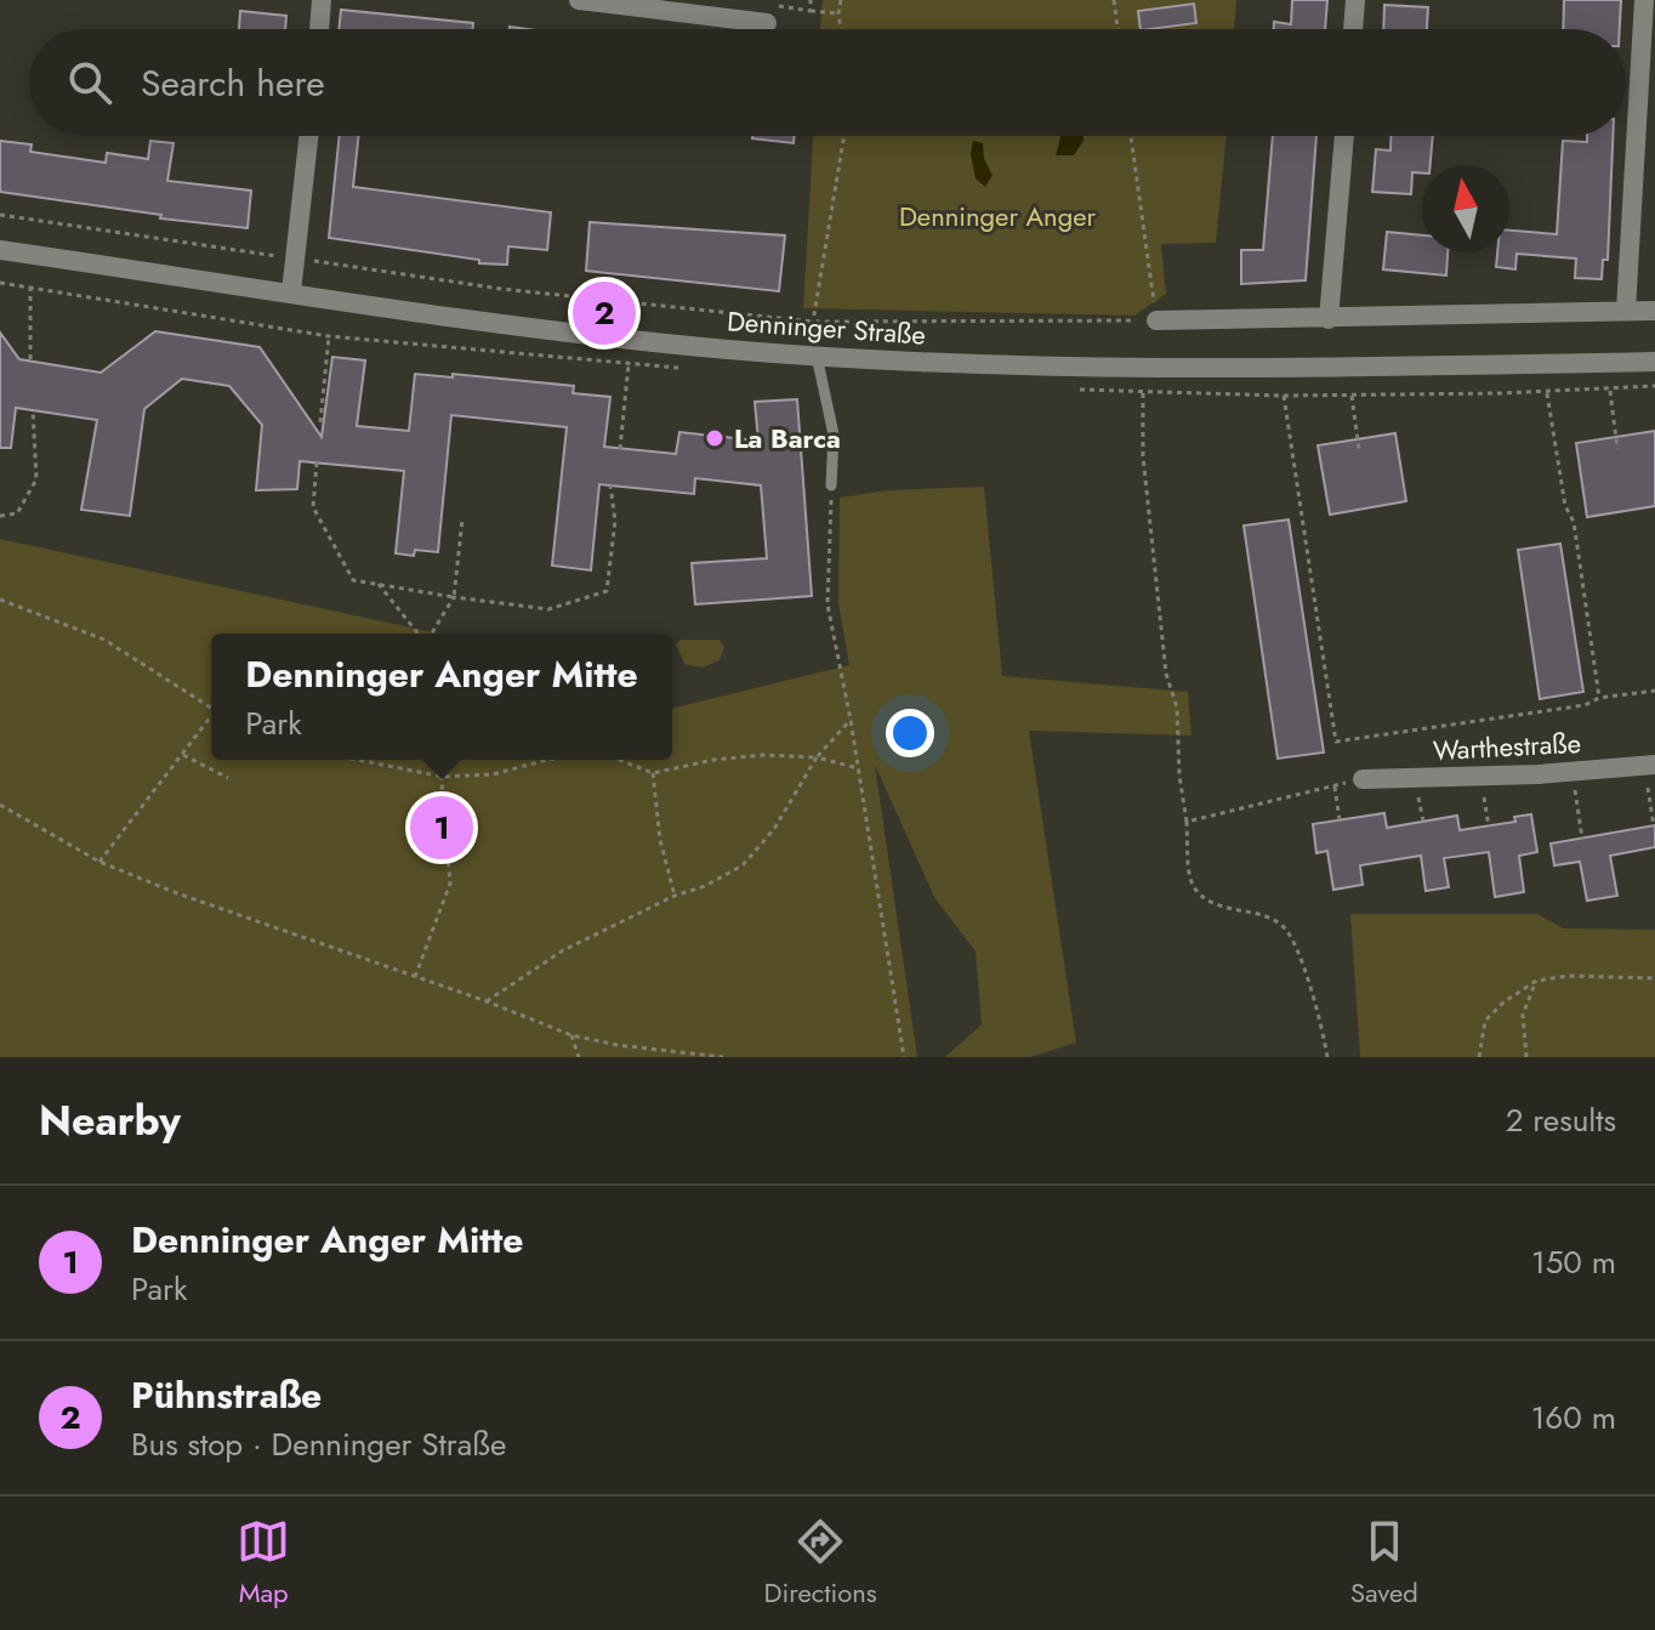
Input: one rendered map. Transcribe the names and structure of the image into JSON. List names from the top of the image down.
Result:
{
  "streets": {
    "street": ["Denninger Straße", "Warthestraße"]
  },
  "parks": ["Denninger Anger"],
  "places": ["La Barca"],
  "north": "top",
  "page": {
    "search": "Search here",
    "pins": ["2", "1"],
    "popup": ["Denninger Anger Mitte", "Park"],
    "heading": ["Nearby", "2 results"],
    "list": [
      {
        "mark": "1",
        "name": "Denninger Anger Mitte",
        "note": "Park",
        "value": "150 m"
      },
      {
        "mark": "2",
        "name": "Pühnstraße",
        "note": "Bus stop · Denninger Straße",
        "value": "160 m"
      }
    ],
    "nav": ["Map", "Directions", "Saved"]
  }
}
